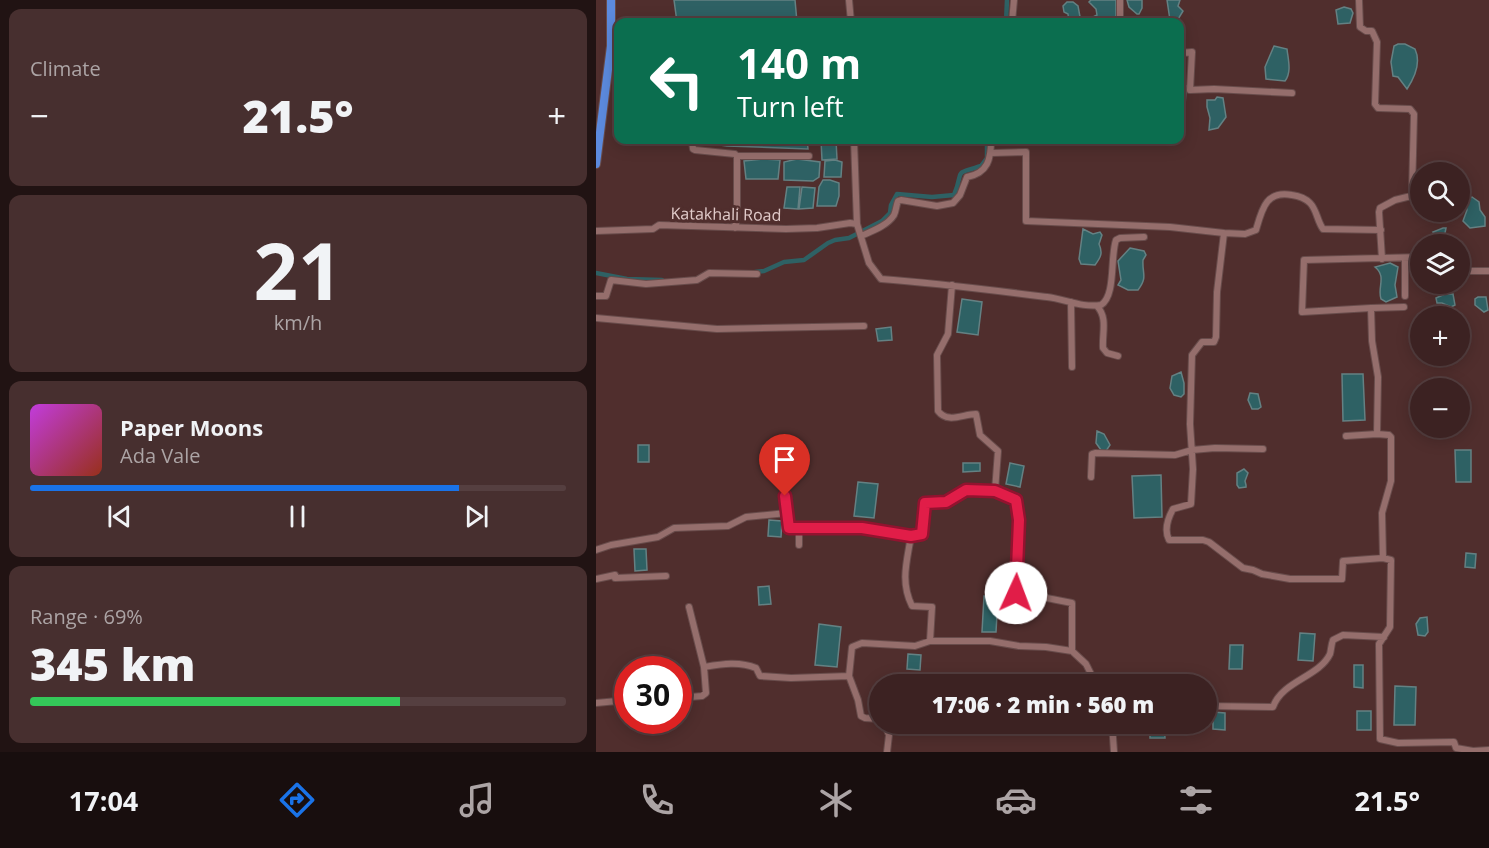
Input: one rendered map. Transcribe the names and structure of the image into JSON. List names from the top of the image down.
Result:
{
  "streets": {
    "street": ["Katakhali Road"]
  },
  "page": {
    "tile": [
      "Climate",
      ["21", "km/h"],
      ["Range · 69%", "345 km"]
    ],
    "turn": ["140 m", "Turn left"],
    "heat": ["−", "21.5°", "+"],
    "map_buttons": ["+", "−"],
    "song": ["Paper Moons", "Ada Vale"],
    "limit": "30",
    "trip": "17:06 · 2 min · 560 m",
    "tabs": ["17:04", "21.5°"]
  }
}
